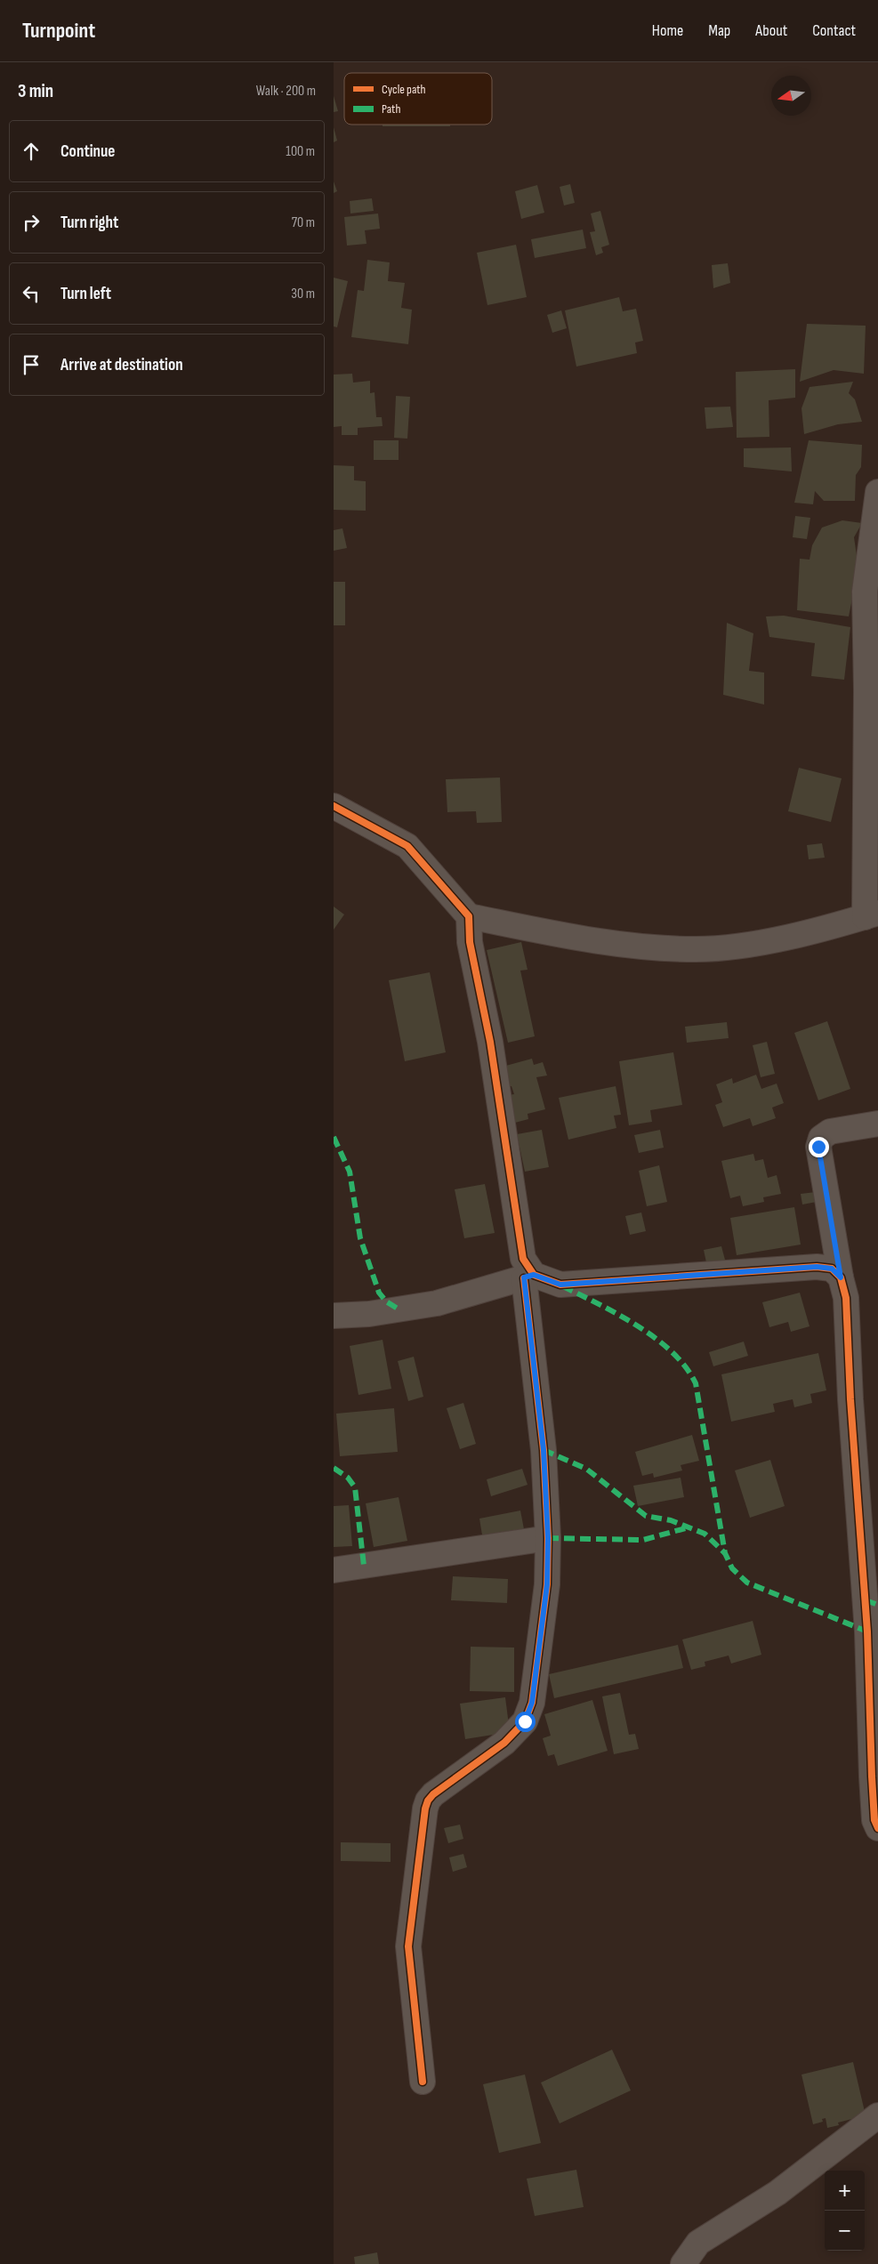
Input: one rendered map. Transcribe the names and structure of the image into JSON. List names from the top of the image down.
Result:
{
  "legend": ["Cycle path", "Path"],
  "north": "left",
  "page": {
    "header": "Turnpoint",
    "nav": [
      "Home",
      "Map",
      "About",
      "Contact"
    ],
    "heading": ["3 min", "Walk · 200 m"],
    "list": [
      ["Continue", "100 m"],
      ["Turn right", "70 m"],
      ["Turn left", "30 m"],
      "Arrive at destination"
    ],
    "map_buttons": ["+", "−"]
  }
}
